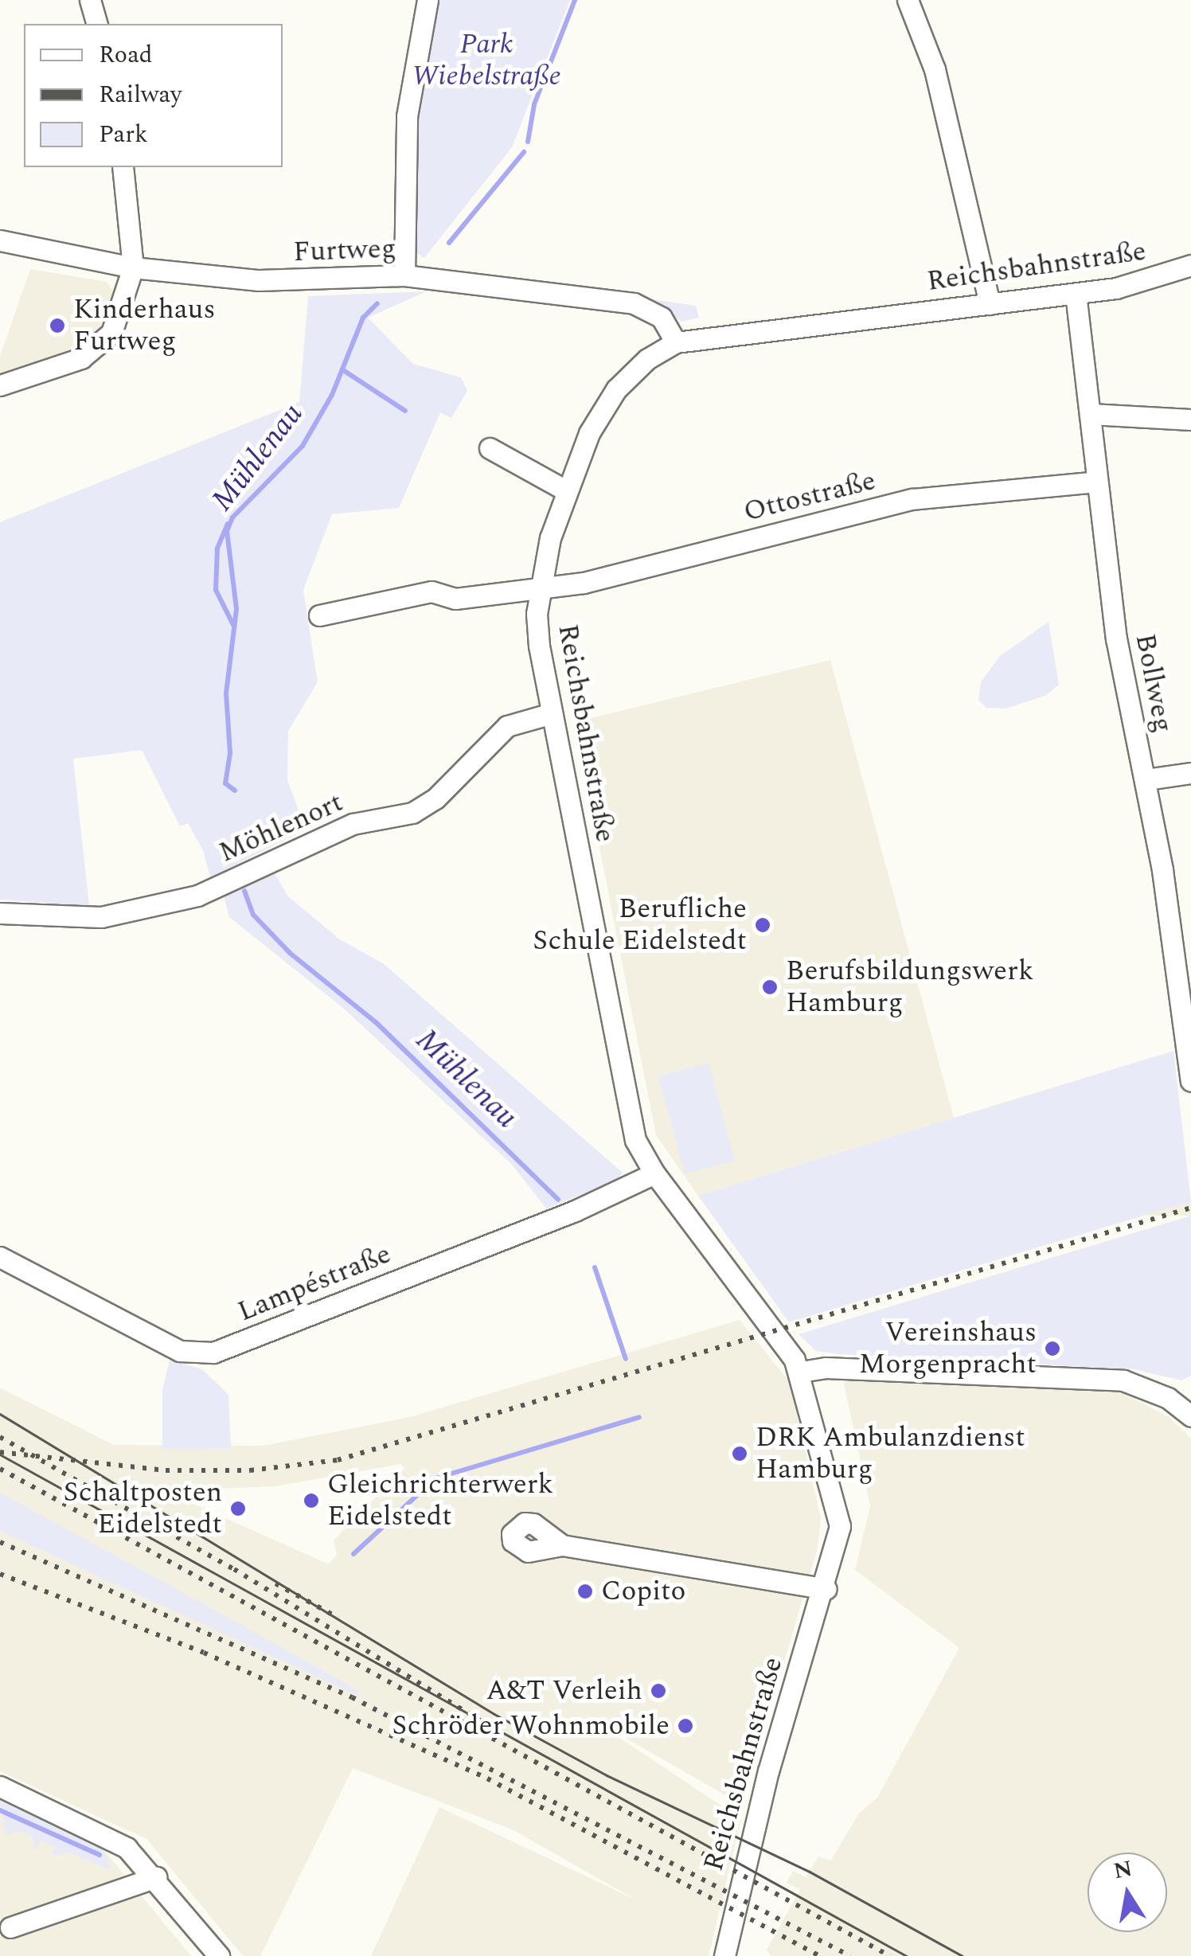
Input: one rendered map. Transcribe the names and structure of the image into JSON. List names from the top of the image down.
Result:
{
  "streets": {
    "street": [
      "Furtweg",
      "Reichsbahnstraße",
      "Ottostraße",
      "Bollweg",
      "Möhlenort",
      "Lampéstraße"
    ]
  },
  "crossings": [
    ["Furtweg", "Reichsbahnstraße"],
    ["Reichsbahnstraße", "Ottostraße"],
    ["Reichsbahnstraße", "Bollweg"],
    ["Reichsbahnstraße", "Möhlenort"],
    ["Reichsbahnstraße", "Lampéstraße"],
    ["Ottostraße", "Bollweg"]
  ],
  "water": ["Mühlenau"],
  "parks": ["Park Wiebelstraße"],
  "places": [
    "Kinderhaus Furtweg",
    "Berufliche Schule Eidelstedt",
    "Berufsbildungswerk Hamburg",
    "Vereinshaus Morgenpracht",
    "DRK Ambulanzdienst Hamburg",
    "Gleichrichterwerk Eidelstedt",
    "Schaltposten Eidelstedt",
    "Copito",
    "A&T Verleih",
    "Schröder Wohnmobile"
  ],
  "legend": ["Road", "Railway", "Park"],
  "north": "top"
}
